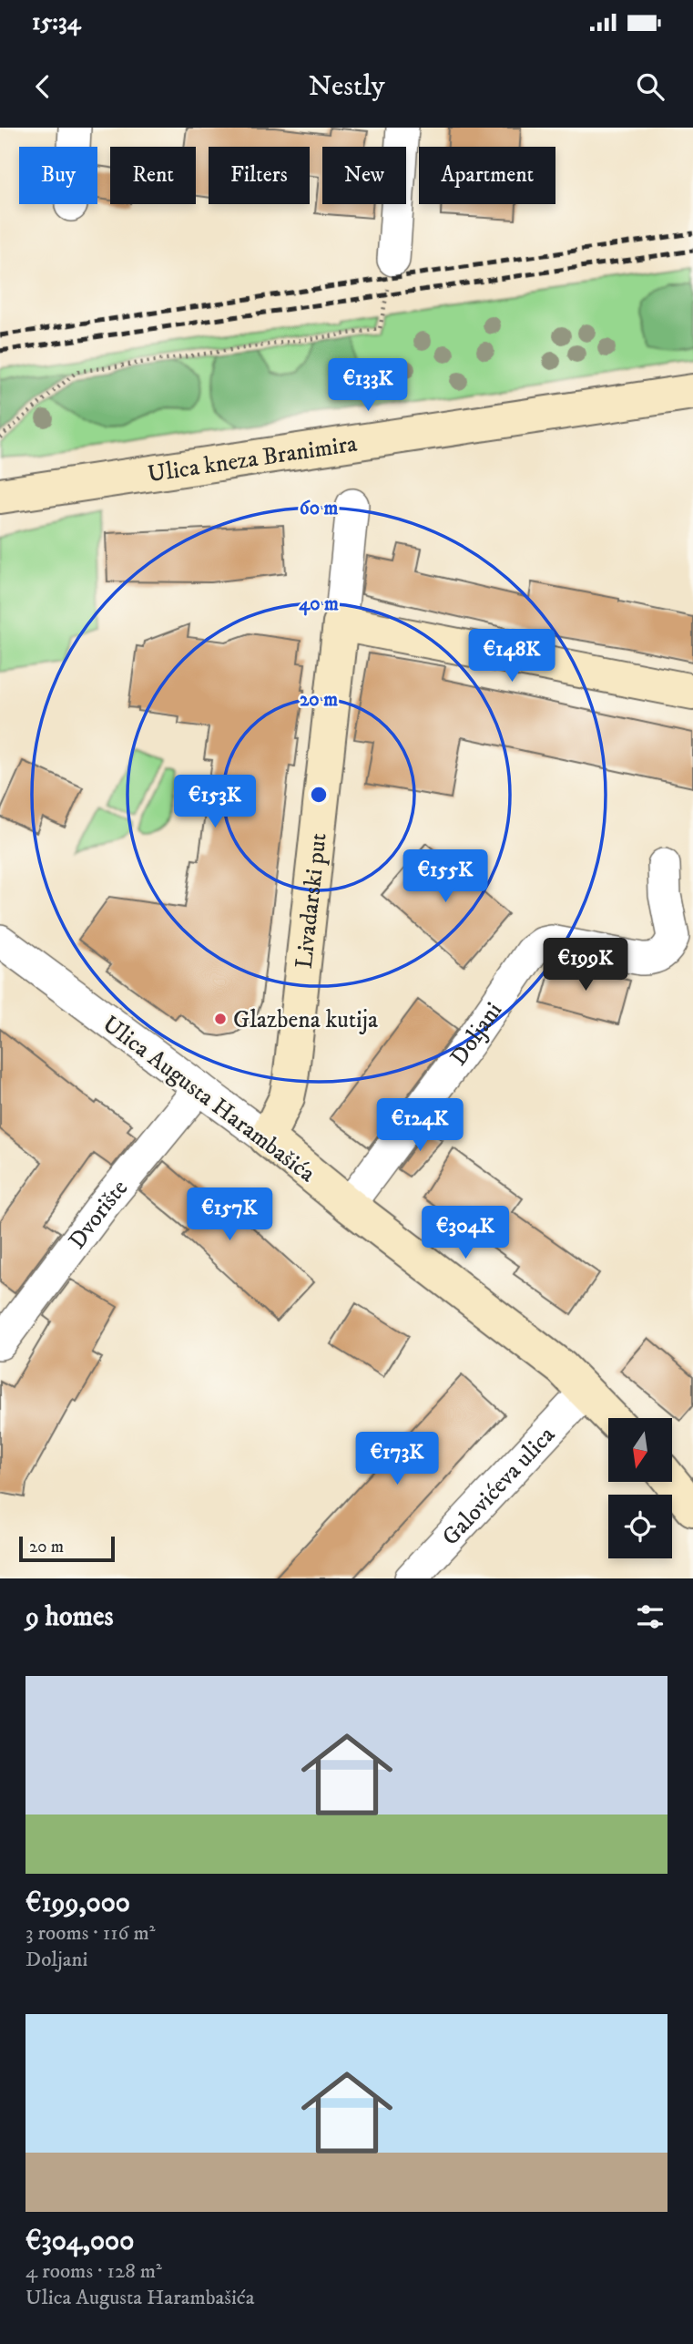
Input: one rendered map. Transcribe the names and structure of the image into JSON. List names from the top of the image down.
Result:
{
  "streets": {
    "street": [
      "Ulica kneza Branimira",
      "Livadarski put",
      "Doljani",
      "Ulica Augusta Harambašića",
      "Dvorište",
      "Galovićeva ulica"
    ]
  },
  "crossings": [
    ["Livadarski put", "Ulica Augusta Harambašića"],
    ["Doljani", "Ulica Augusta Harambašića"],
    ["Ulica Augusta Harambašića", "Dvorište"],
    ["Ulica Augusta Harambašića", "Galovićeva ulica"]
  ],
  "places": ["Glazbena kutija"],
  "scale_bar": "20 m",
  "north": "bottom",
  "page": {
    "status": "15:34",
    "header": "Nestly",
    "chip": [
      "Buy",
      "Rent",
      "Filters",
      "New",
      "Apartment"
    ],
    "price": [
      "€133K",
      "€148K",
      "€153K",
      "€155K",
      "€199K",
      "€124K",
      "€157K",
      "€304K",
      "€173K"
    ],
    "scale": "20 m",
    "heading": "9 homes",
    "list": [
      {
        "name": "€199,000",
        "note": "3 rooms · 116 m² · Doljani"
      },
      {
        "name": "€304,000",
        "note": "4 rooms · 128 m² · Ulica Augusta Harambašića"
      }
    ]
  },
  "rings": ["60 m", "40 m", "20 m"]
}
